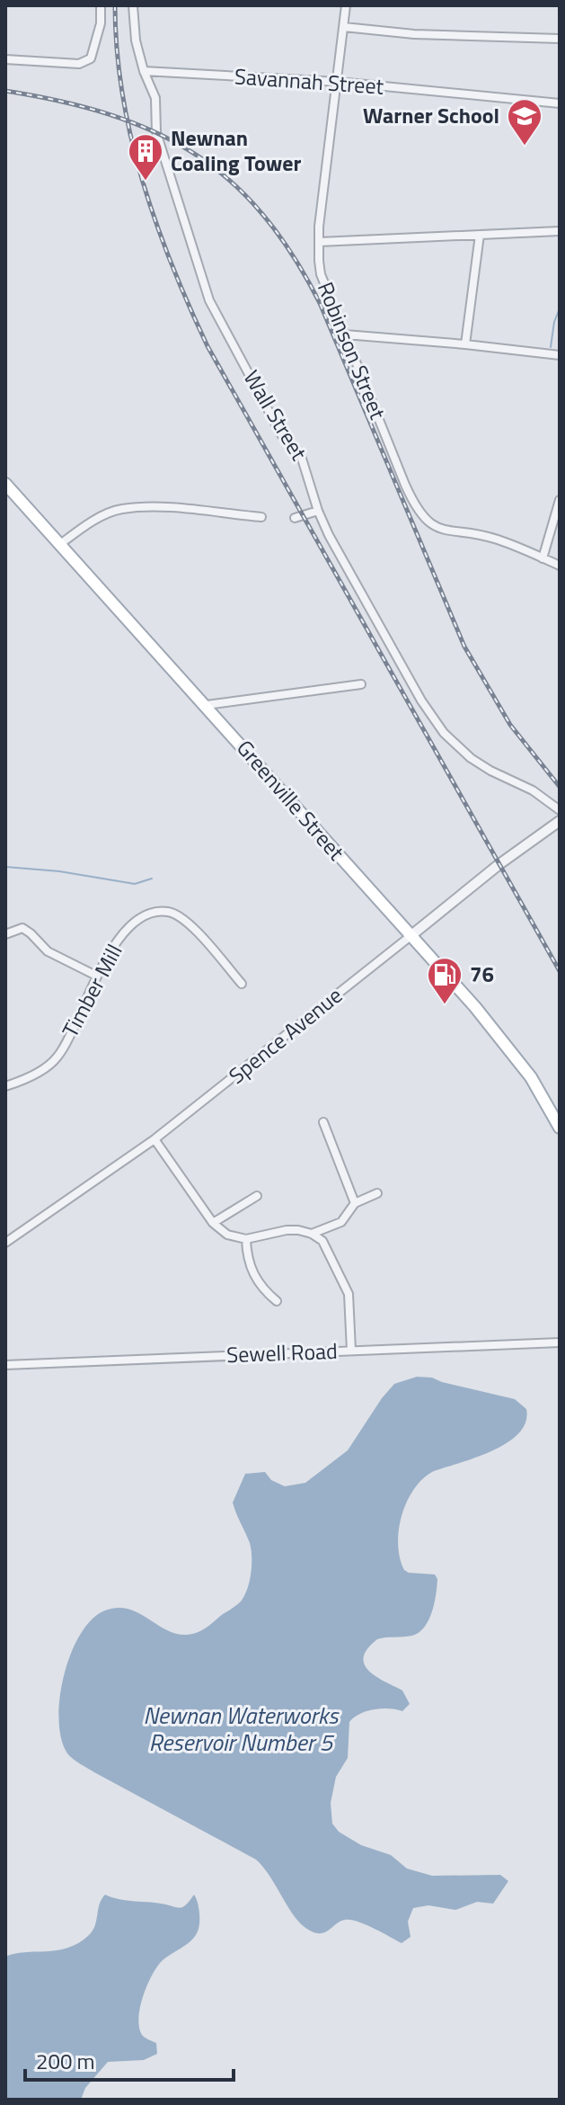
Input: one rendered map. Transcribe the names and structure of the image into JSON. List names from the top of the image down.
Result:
{
  "streets": {
    "main road": ["Greenville Street"],
    "street": [
      "Savannah Street",
      "Robinson Street",
      "Wall Street",
      "Timber Mill",
      "Spence Avenue",
      "Sewell Road"
    ]
  },
  "crossings": [
    ["Savannah Street", "Robinson Street"],
    ["Savannah Street", "Wall Street"],
    ["Greenville Street", "Spence Avenue"]
  ],
  "water": ["Newnan Waterworks Reservoir Number 5"],
  "places": {
    "school or university": ["Warner School"],
    "building": ["Newnan Coaling Tower"],
    "fuel station": ["76"]
  },
  "scale_bar": "200 m"
}
